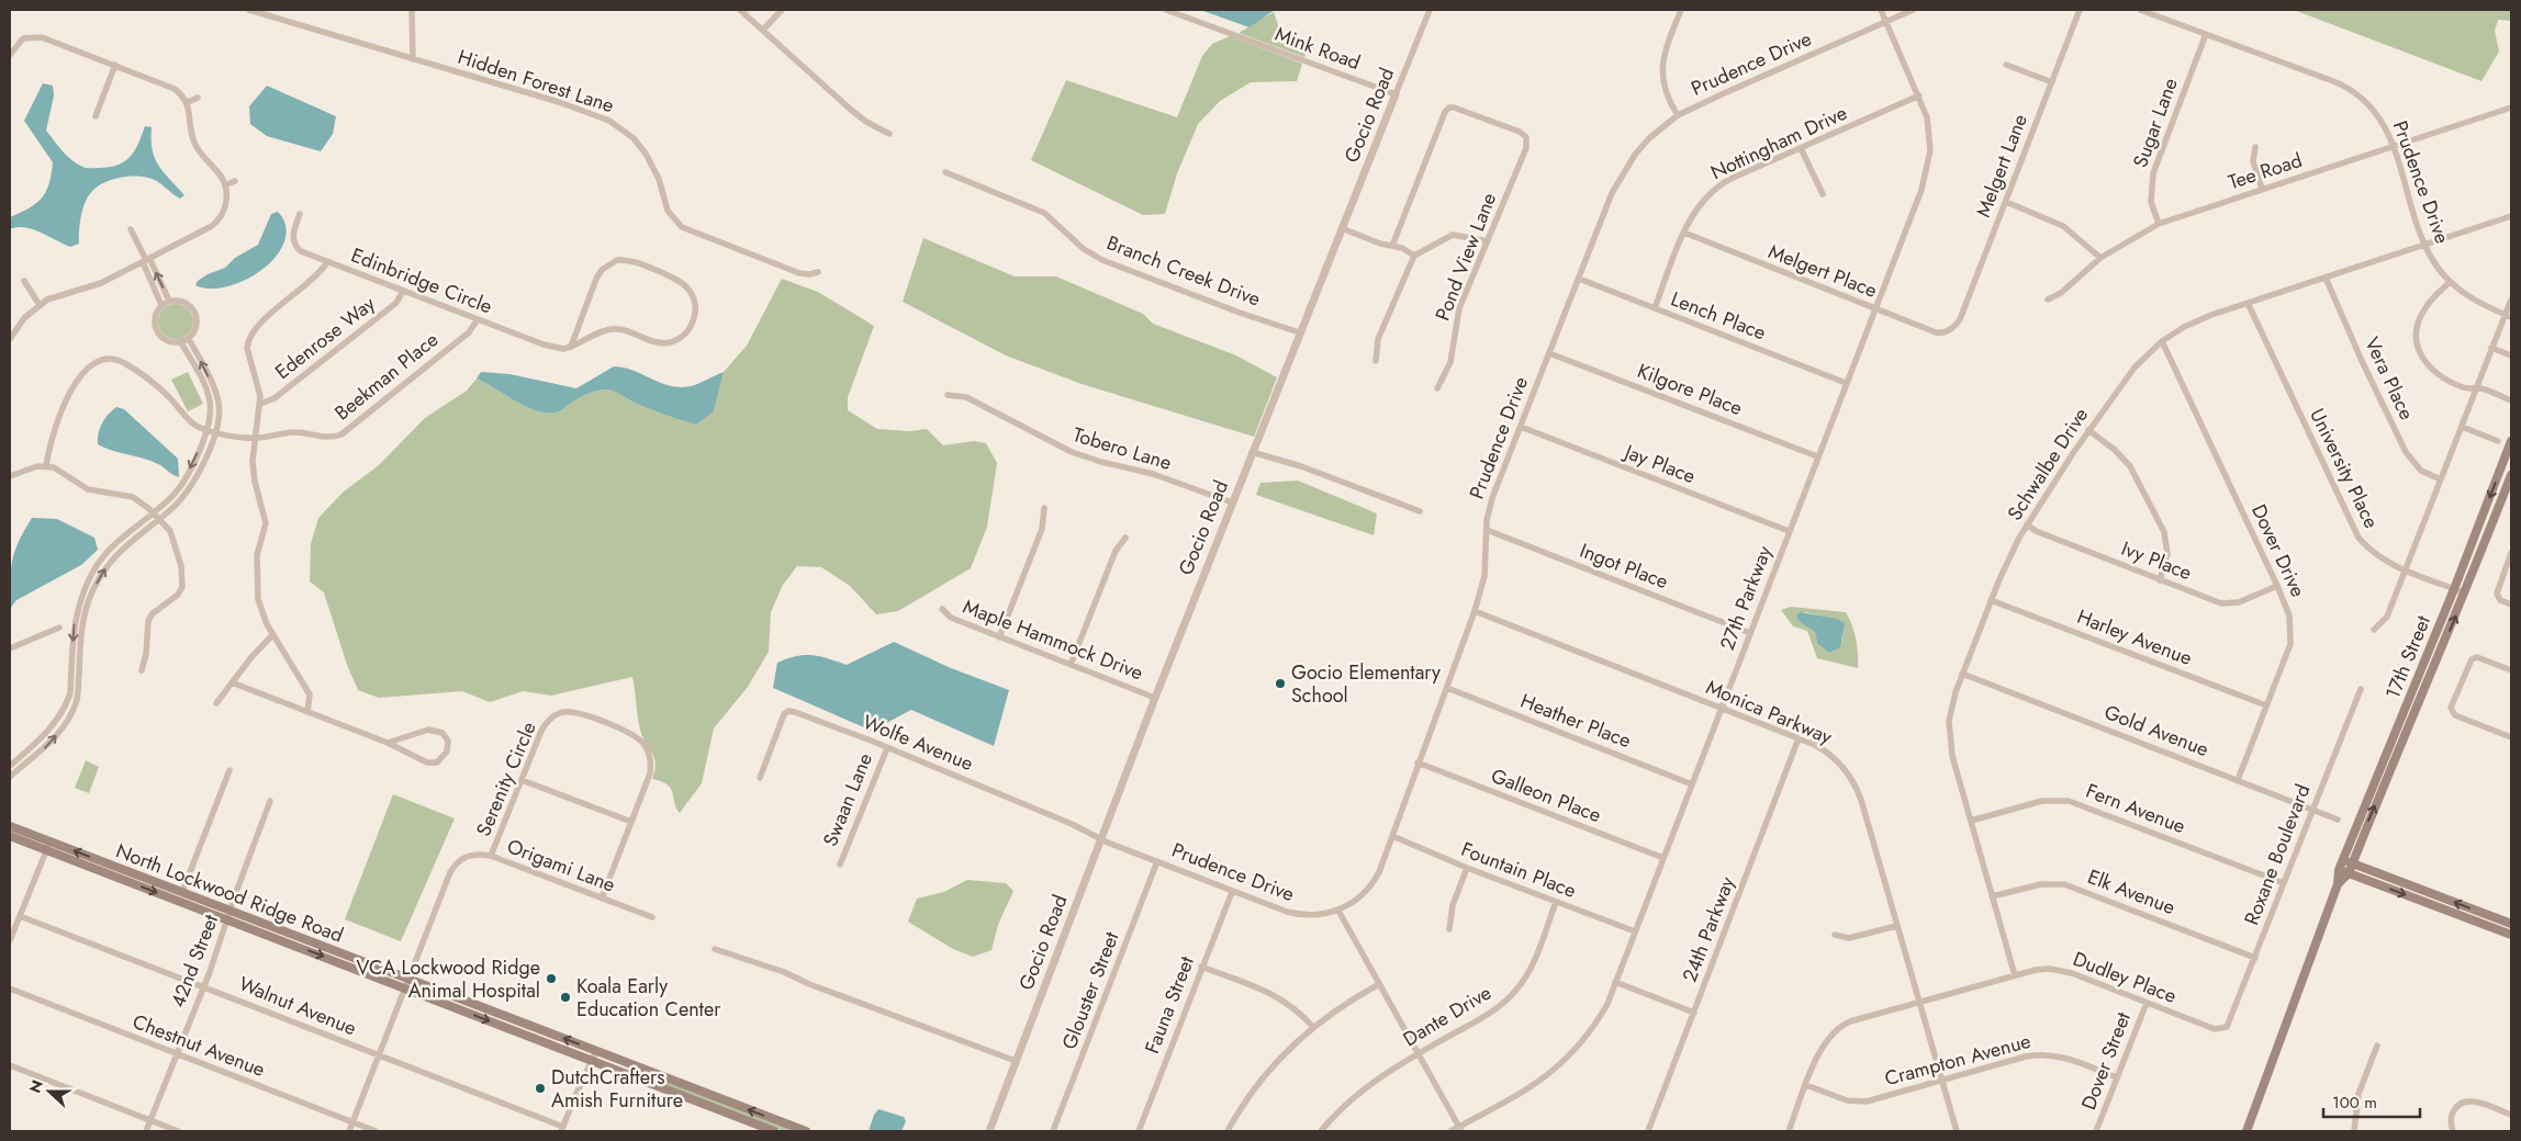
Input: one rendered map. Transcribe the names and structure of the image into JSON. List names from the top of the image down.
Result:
{
  "streets": {
    "main road": ["17th Street", "North Lockwood Ridge Road"],
    "street": [
      "Mink Road",
      "Prudence Drive",
      "Hidden Forest Lane",
      "Gocio Road",
      "Sugar Lane",
      "Nottingham Drive",
      "Melgert Lane",
      "Tee Road",
      "Pond View Lane",
      "Branch Creek Drive",
      "Melgert Place",
      "Edinbridge Circle",
      "Lench Place",
      "Edenrose Way",
      "Beekman Place",
      "Vera Place",
      "Kilgore Place",
      "Tobero Lane",
      "Jay Place",
      "Schwalbe Drive",
      "University Place",
      "Dover Drive",
      "Ivy Place",
      "Ingot Place",
      "27th Parkway",
      "Harley Avenue",
      "Maple Hammock Drive",
      "Monica Parkway",
      "Heather Place",
      "Gold Avenue",
      "Wolfe Avenue",
      "Serenity Circle",
      "Galleon Place",
      "Swaan Lane",
      "Fern Avenue",
      "Roxane Boulevard",
      "Origami Lane",
      "Fountain Place",
      "Elk Avenue",
      "24th Parkway",
      "42nd Street",
      "Dudley Place",
      "Glouster Street",
      "Fauna Street",
      "Walnut Avenue",
      "Dante Drive",
      "Chestnut Avenue",
      "Crampton Avenue",
      "Dover Street"
    ]
  },
  "crossings": [
    ["Mink Road", "Gocio Road"],
    ["Prudence Drive", "Gocio Road"],
    ["Prudence Drive", "Sugar Lane"],
    ["Prudence Drive", "Tee Road"],
    ["Prudence Drive", "Lench Place"],
    ["Prudence Drive", "Kilgore Place"],
    ["Prudence Drive", "Jay Place"],
    ["Prudence Drive", "Schwalbe Drive"],
    ["Prudence Drive", "Ingot Place"],
    ["Prudence Drive", "27th Parkway"],
    ["Prudence Drive", "Monica Parkway"],
    ["Prudence Drive", "Heather Place"],
    ["Prudence Drive", "Wolfe Avenue"],
    ["Prudence Drive", "Galleon Place"],
    ["Prudence Drive", "Fountain Place"],
    ["Prudence Drive", "Glouster Street"],
    ["Prudence Drive", "Fauna Street"],
    ["Gocio Road", "Branch Creek Drive"],
    ["Gocio Road", "Tobero Lane"],
    ["Gocio Road", "Maple Hammock Drive"],
    ["Gocio Road", "Wolfe Avenue"],
    ["Sugar Lane", "Tee Road"],
    ["Nottingham Drive", "Melgert Place"],
    ["Nottingham Drive", "Lench Place"],
    ["Nottingham Drive", "27th Parkway"],
    ["Melgert Lane", "Melgert Place"],
    ["Melgert Place", "27th Parkway"],
    ["Edinbridge Circle", "Edenrose Way"],
    ["Edinbridge Circle", "Beekman Place"],
    ["Lench Place", "27th Parkway"],
    ["Vera Place", "Schwalbe Drive"],
    ["Kilgore Place", "27th Parkway"],
    ["Jay Place", "27th Parkway"],
    ["Schwalbe Drive", "University Place"],
    ["Schwalbe Drive", "Dover Drive"],
    ["Schwalbe Drive", "Ivy Place"],
    ["Schwalbe Drive", "Harley Avenue"],
    ["Schwalbe Drive", "Gold Avenue"],
    ["Schwalbe Drive", "Fern Avenue"],
    ["Schwalbe Drive", "Elk Avenue"],
    ["Schwalbe Drive", "Dudley Place"],
    ["University Place", "17th Street"],
    ["Dover Drive", "Ivy Place"],
    ["Dover Drive", "Harley Avenue"],
    ["Dover Drive", "Gold Avenue"],
    ["Ingot Place", "27th Parkway"],
    ["27th Parkway", "Monica Parkway"],
    ["27th Parkway", "Heather Place"],
    ["27th Parkway", "Galleon Place"],
    ["27th Parkway", "Fountain Place"],
    ["Monica Parkway", "24th Parkway"],
    ["Monica Parkway", "Dudley Place"],
    ["Monica Parkway", "Crampton Avenue"],
    ["Gold Avenue", "Roxane Boulevard"],
    ["Wolfe Avenue", "Swaan Lane"],
    ["Serenity Circle", "Origami Lane"],
    ["Fern Avenue", "Roxane Boulevard"],
    ["Roxane Boulevard", "Elk Avenue"],
    ["Roxane Boulevard", "Dudley Place"],
    ["Origami Lane", "North Lockwood Ridge Road"],
    ["Origami Lane", "Walnut Avenue"],
    ["Origami Lane", "Chestnut Avenue"],
    ["Fountain Place", "Dante Drive"],
    ["North Lockwood Ridge Road", "42nd Street"],
    ["42nd Street", "Walnut Avenue"],
    ["42nd Street", "Chestnut Avenue"],
    ["Dudley Place", "Crampton Avenue"],
    ["Dudley Place", "Dover Street"],
    ["Crampton Avenue", "Dover Street"]
  ],
  "places": [
    "Gocio Elementary School",
    "VCA Lockwood Ridge Animal Hospital",
    "Koala Early Education Center",
    "DutchCrafters Amish Furniture"
  ],
  "scale_bar": "100 m",
  "north": "left"
}
